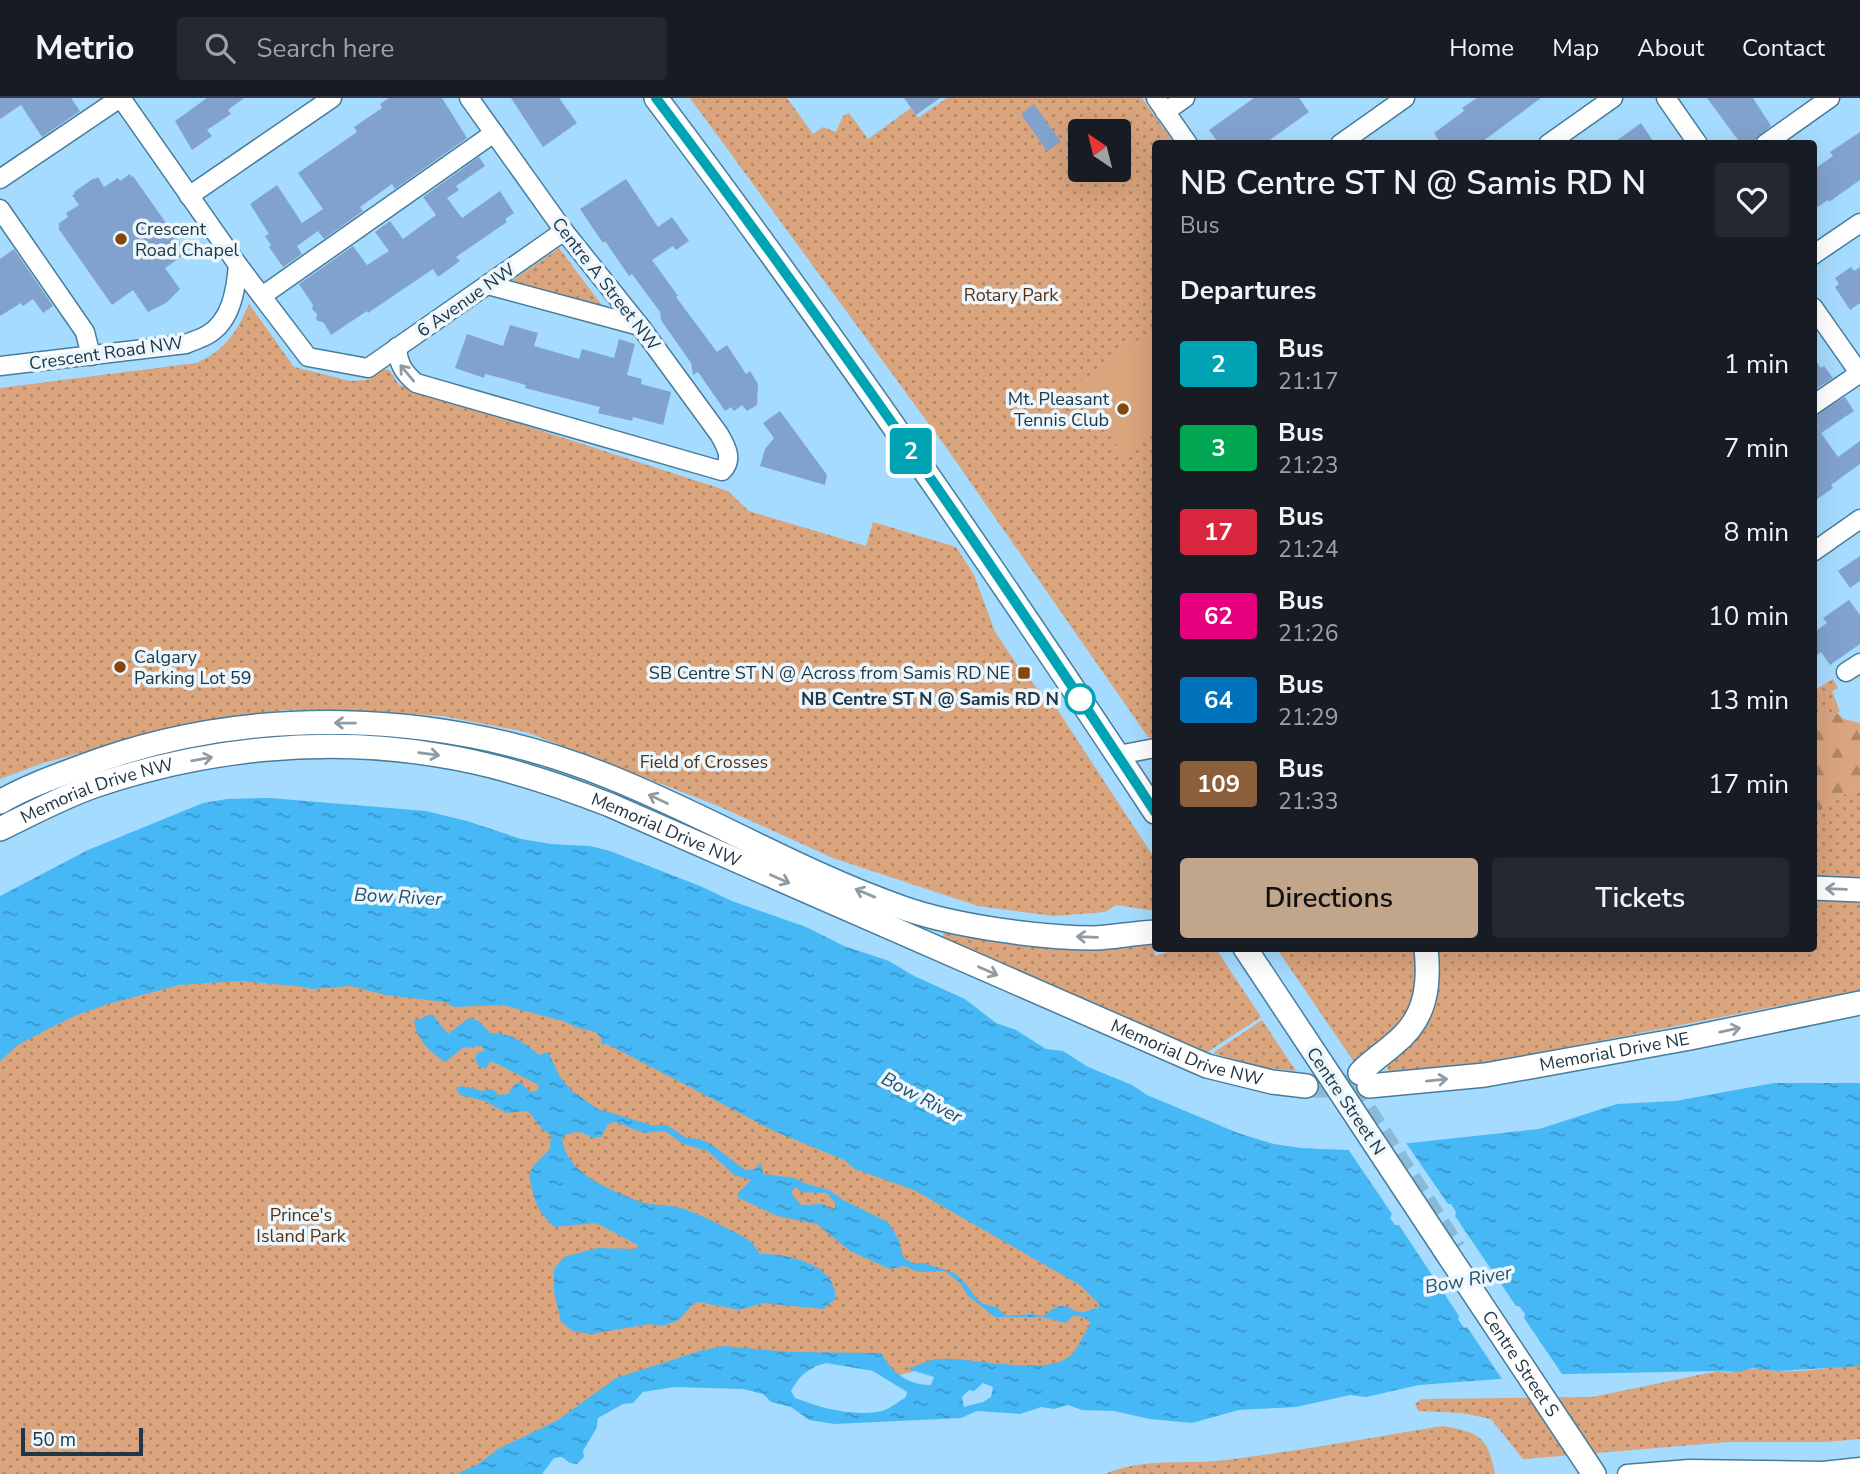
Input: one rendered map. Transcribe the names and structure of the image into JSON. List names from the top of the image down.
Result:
{
  "streets": {
    "main road": [
      "Memorial Drive NW",
      "Memorial Drive NE",
      "Centre Street N",
      "Centre Street S"
    ],
    "street": ["Centre A Street NW", "6 Avenue NW", "Crescent Road NW"]
  },
  "crossings": [
    ["Centre A Street NW", "6 Avenue NW"],
    ["Centre Street N", "Centre Street S"]
  ],
  "water": ["Bow River"],
  "parks": ["Rotary Park", "Field of Crosses", "Prince's Island Park"],
  "places": {
    "other": [
      "Crescent Road Chapel",
      "Mt. Pleasant Tennis Club",
      "Calgary Parking Lot 59",
      "NB Centre ST N @ Samis RD N"
    ],
    "transit": ["SB Centre ST N @ Across from Samis RD NE"]
  },
  "lines": ["bus line 2"],
  "scale_bar": "50 m",
  "north": "top left",
  "page": {
    "header": "Metrio",
    "search": "Search here",
    "nav": [
      "Home",
      "Map",
      "About",
      "Contact"
    ],
    "on_map": "2",
    "heading": [
      ["NB Centre ST N @ Samis RD N", "Bus"],
      "Departures"
    ],
    "list": [
      {
        "mark": "2",
        "name": "Bus",
        "note": "21:17",
        "value": "1 min"
      },
      {
        "mark": "3",
        "name": "Bus",
        "note": "21:23",
        "value": "7 min"
      },
      {
        "mark": "17",
        "name": "Bus",
        "note": "21:24",
        "value": "8 min"
      },
      {
        "mark": "62",
        "name": "Bus",
        "note": "21:26",
        "value": "10 min"
      },
      {
        "mark": "64",
        "name": "Bus",
        "note": "21:29",
        "value": "13 min"
      },
      {
        "mark": "109",
        "name": "Bus",
        "note": "21:33",
        "value": "17 min"
      }
    ],
    "buttons": ["Directions", "Tickets"],
    "scale": "50 m"
  }
}
